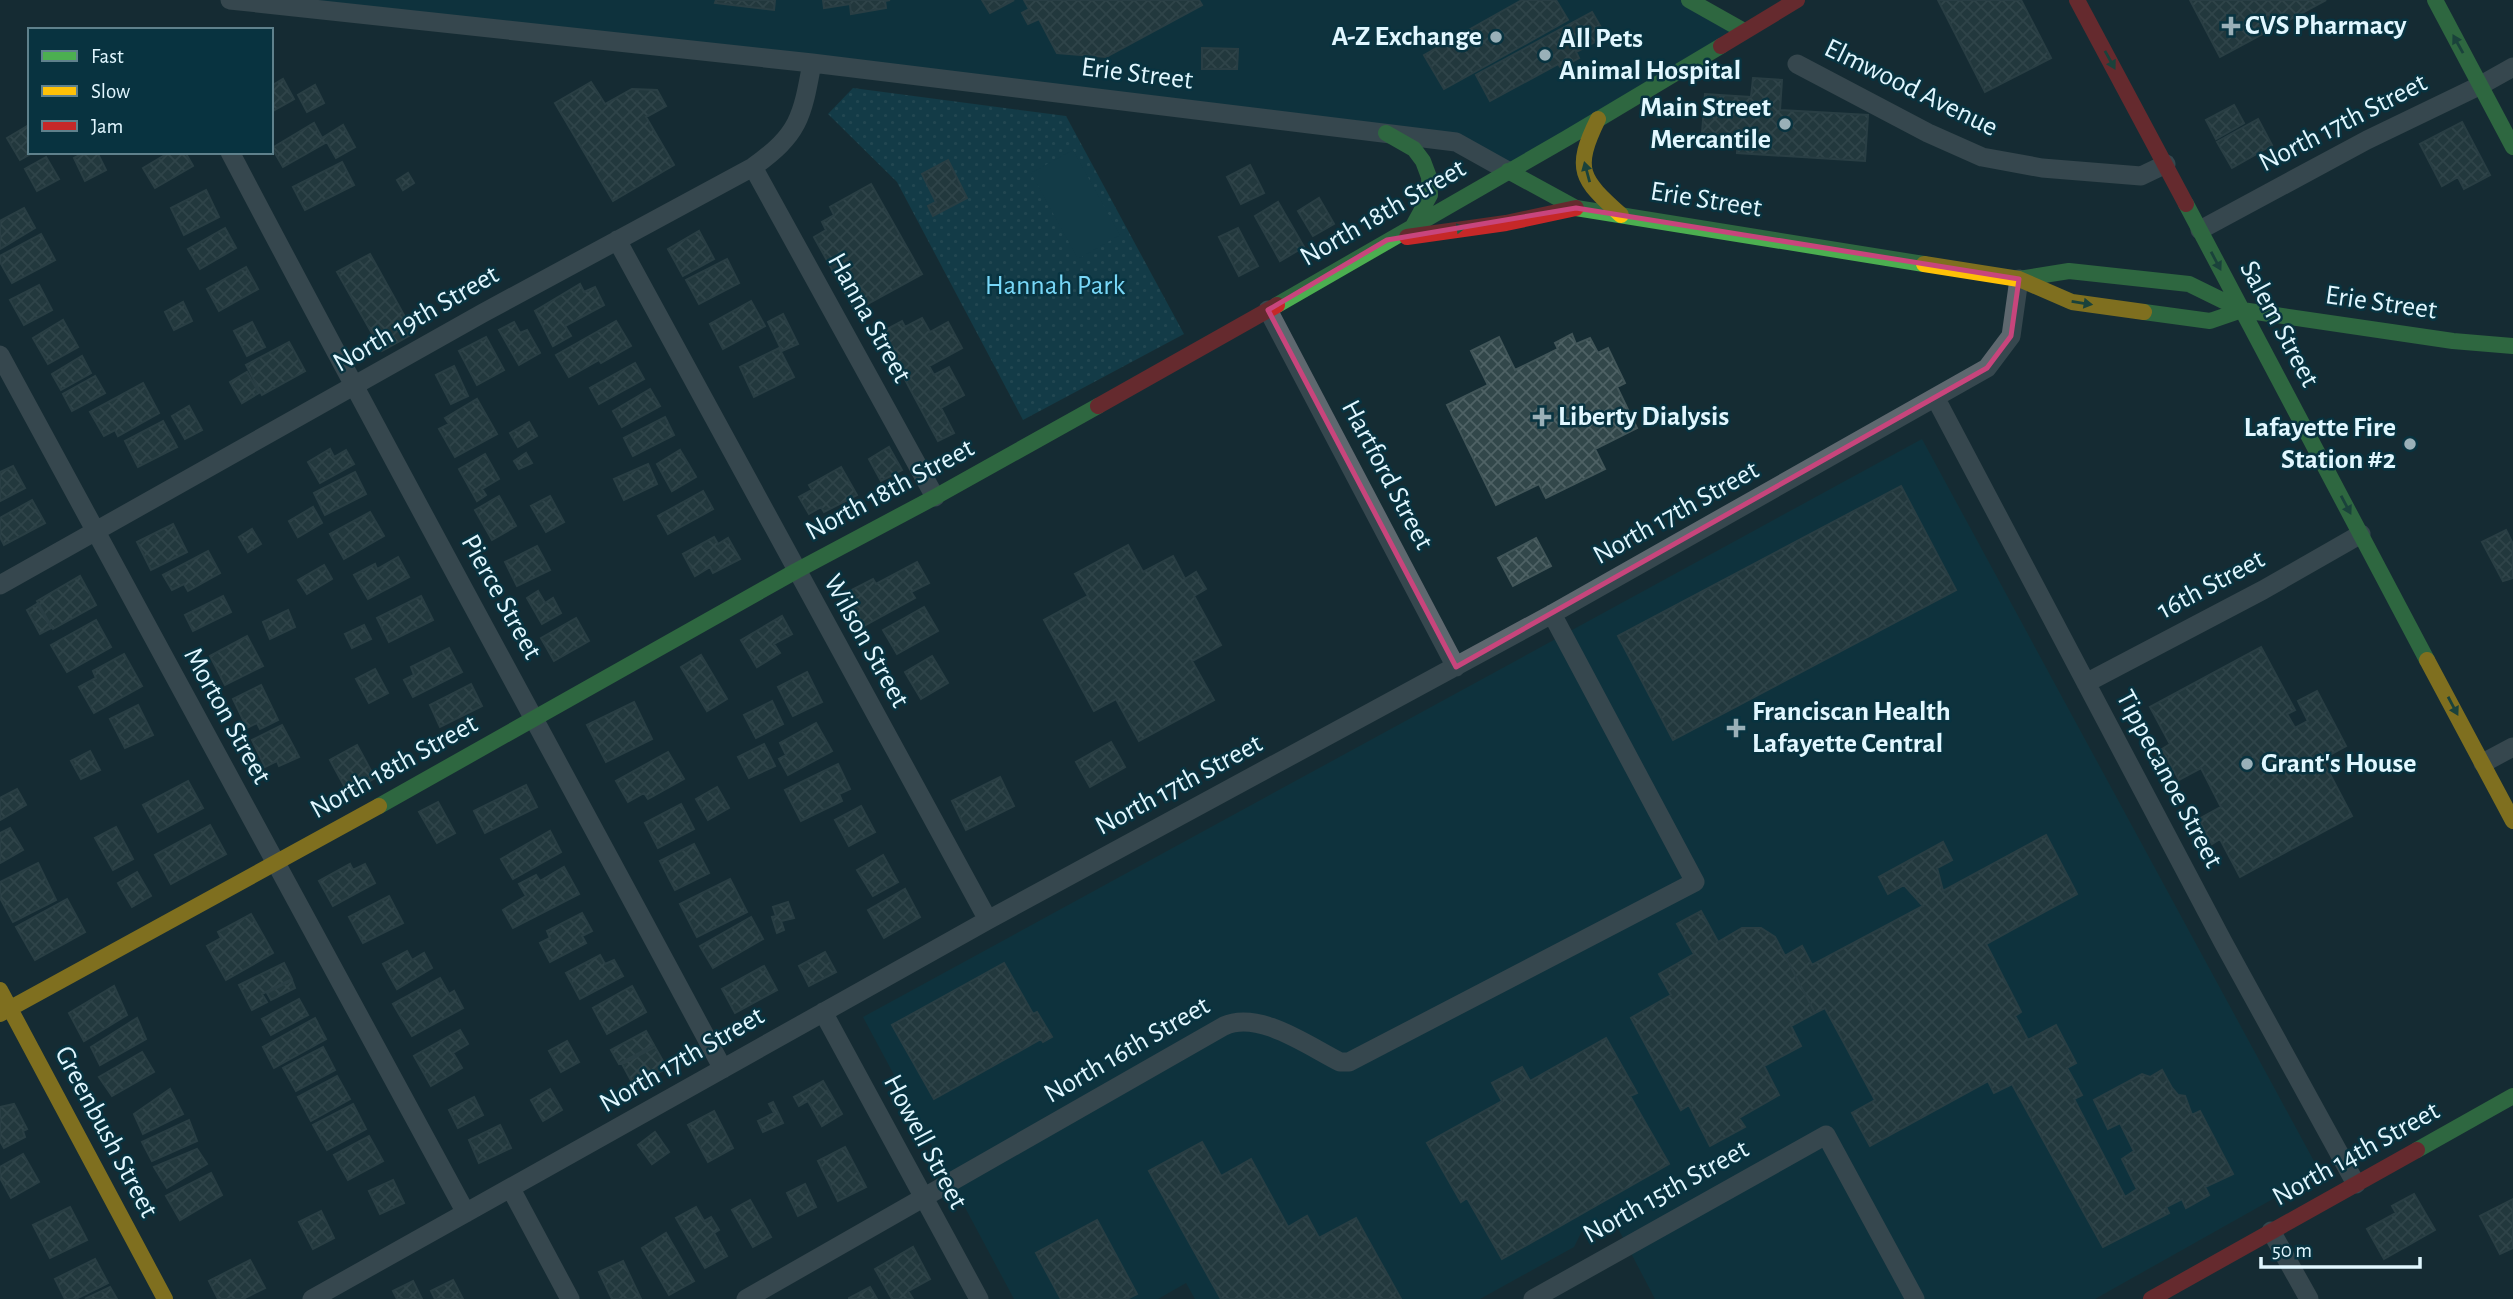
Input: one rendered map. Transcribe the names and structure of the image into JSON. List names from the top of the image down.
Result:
{
  "streets": {
    "main road": [
      "Erie Street",
      "North 18th Street",
      "Salem Street",
      "Greenbush Street",
      "North 14th Street"
    ],
    "street": [
      "Elmwood Avenue",
      "North 17th Street",
      "Hanna Street",
      "North 19th Street",
      "Hartford Street",
      "16th Street",
      "Pierce Street",
      "Wilson Street",
      "Morton Street",
      "Tippecanoe Street",
      "North 16th Street",
      "Howell Street",
      "North 15th Street"
    ]
  },
  "crossings": [
    ["Erie Street", "North 17th Street"],
    ["Erie Street", "North 18th Street"],
    ["Erie Street", "North 19th Street"],
    ["Erie Street", "Salem Street"],
    ["Elmwood Avenue", "Salem Street"],
    ["North 17th Street", "Salem Street"],
    ["North 17th Street", "Hartford Street"],
    ["North 17th Street", "Pierce Street"],
    ["North 17th Street", "Wilson Street"],
    ["North 17th Street", "Morton Street"],
    ["North 17th Street", "Tippecanoe Street"],
    ["North 17th Street", "North 16th Street"],
    ["North 17th Street", "Howell Street"],
    ["North 18th Street", "Hanna Street"],
    ["North 18th Street", "Hartford Street"],
    ["North 18th Street", "Pierce Street"],
    ["North 18th Street", "Wilson Street"],
    ["North 18th Street", "Morton Street"],
    ["North 18th Street", "Greenbush Street"],
    ["Hanna Street", "North 19th Street"],
    ["North 19th Street", "Pierce Street"],
    ["North 19th Street", "Wilson Street"],
    ["North 19th Street", "Morton Street"],
    ["Salem Street", "16th Street"],
    ["16th Street", "Tippecanoe Street"],
    ["Tippecanoe Street", "North 14th Street"],
    ["North 16th Street", "Howell Street"]
  ],
  "one_way": ["Salem Street"],
  "parks": ["Hannah Park"],
  "places": {
    "health": ["CVS Pharmacy", "Liberty Dialysis", "Franciscan Health Lafayette Central"],
    "other": [
      "A-Z Exchange",
      "All Pets Animal Hospital",
      "Main Street Mercantile",
      "Lafayette Fire Station #2",
      "Grant's House"
    ]
  },
  "legend": ["Fast", "Slow", "Jam"],
  "scale_bar": "50 m"
}
